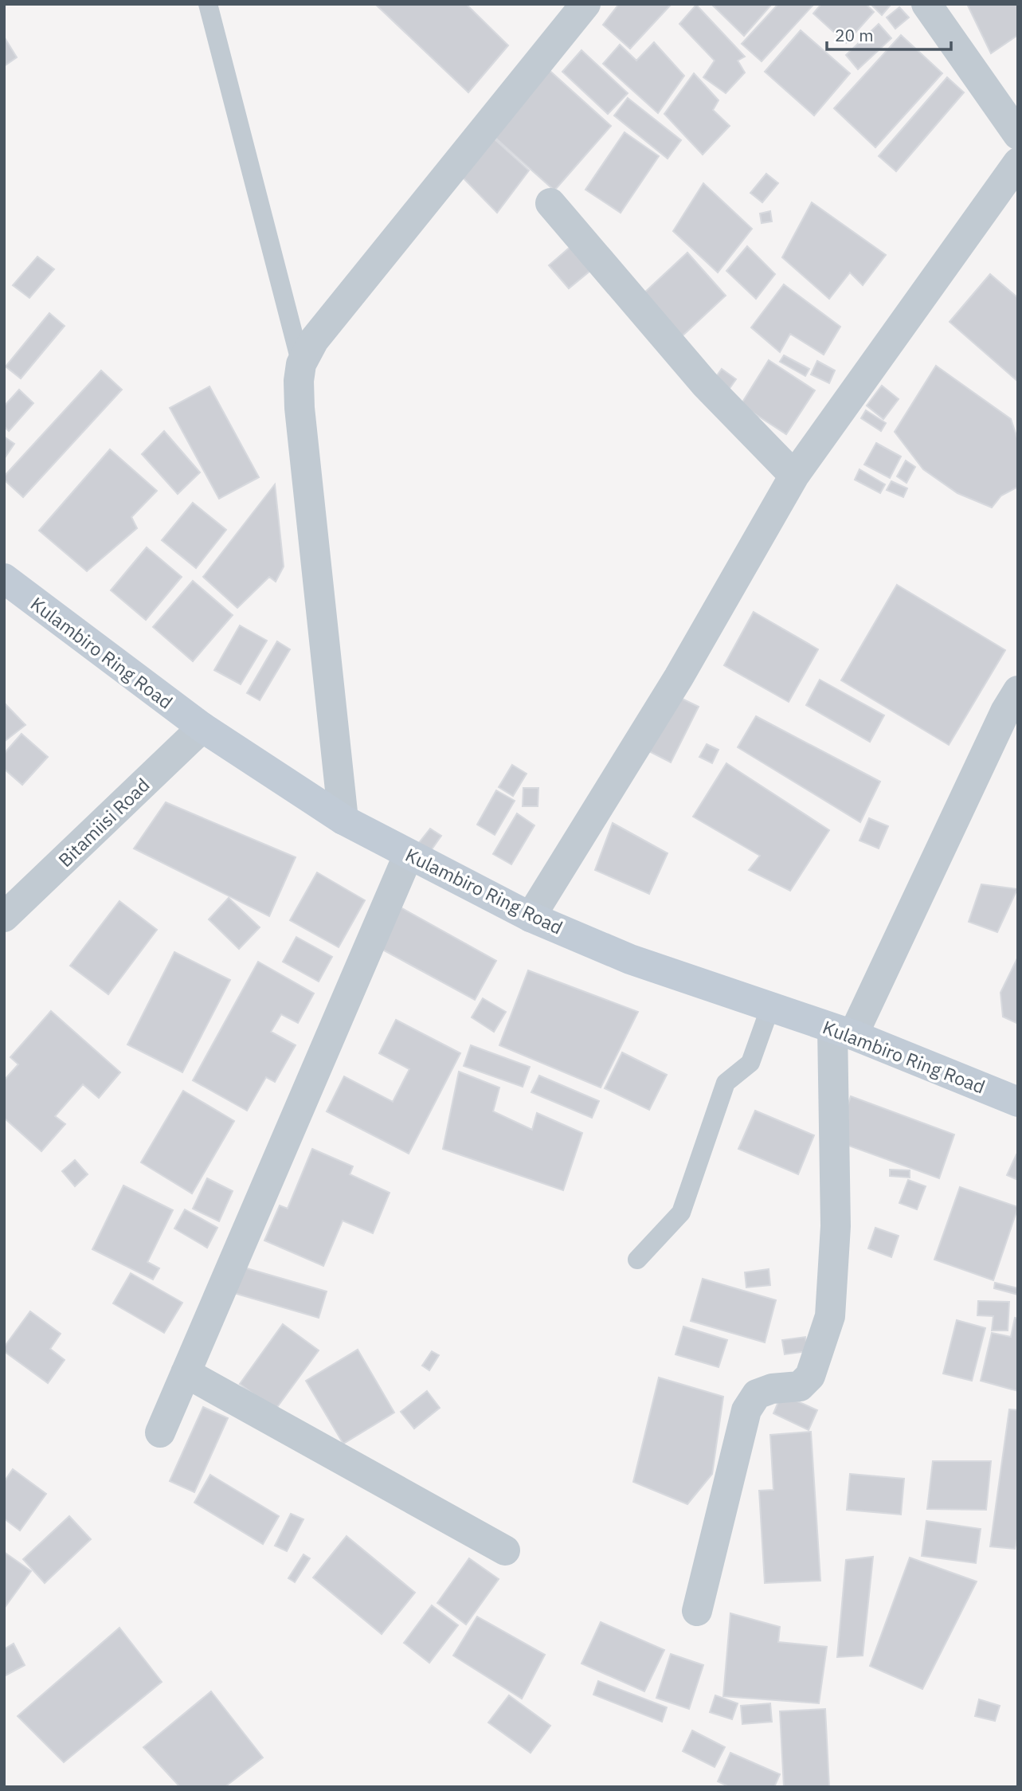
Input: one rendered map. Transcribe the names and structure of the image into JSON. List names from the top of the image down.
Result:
{
  "streets": {
    "street": ["Kulambiro Ring Road", "Bitamiisi Road"]
  },
  "crossings": [
    ["Kulambiro Ring Road", "Bitamiisi Road"]
  ],
  "scale_bar": "20 m"
}
